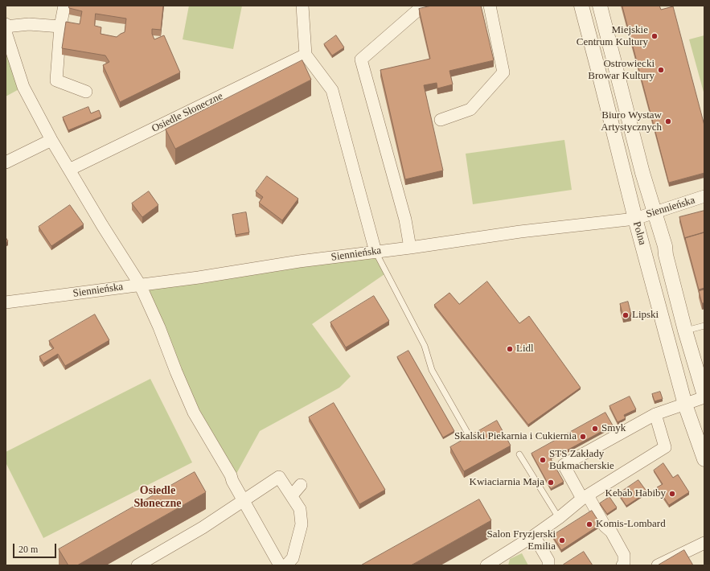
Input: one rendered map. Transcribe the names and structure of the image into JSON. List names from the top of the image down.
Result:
{
  "streets": {
    "street": ["Osiedle Słoneczne", "Siennieńska", "Polna"]
  },
  "crossings": [
    ["Siennieńska", "Polna"]
  ],
  "districts": ["Osiedle Słoneczne"],
  "places": [
    "Miejskie Centrum Kultury",
    "Ostrowiecki Browar Kultury",
    "Biuro Wystaw Artystycznych",
    "Lipski",
    "Lidl",
    "Smyk",
    "Skalski Piekarnia i Cukiernia",
    "STS Zakłady Bukmacherskie",
    "Kwiaciarnia Maja",
    "Kebab Habiby",
    "Komis-Lombard",
    "Salon Fryzjerski Emilia"
  ],
  "scale_bar": "20 m"
}
